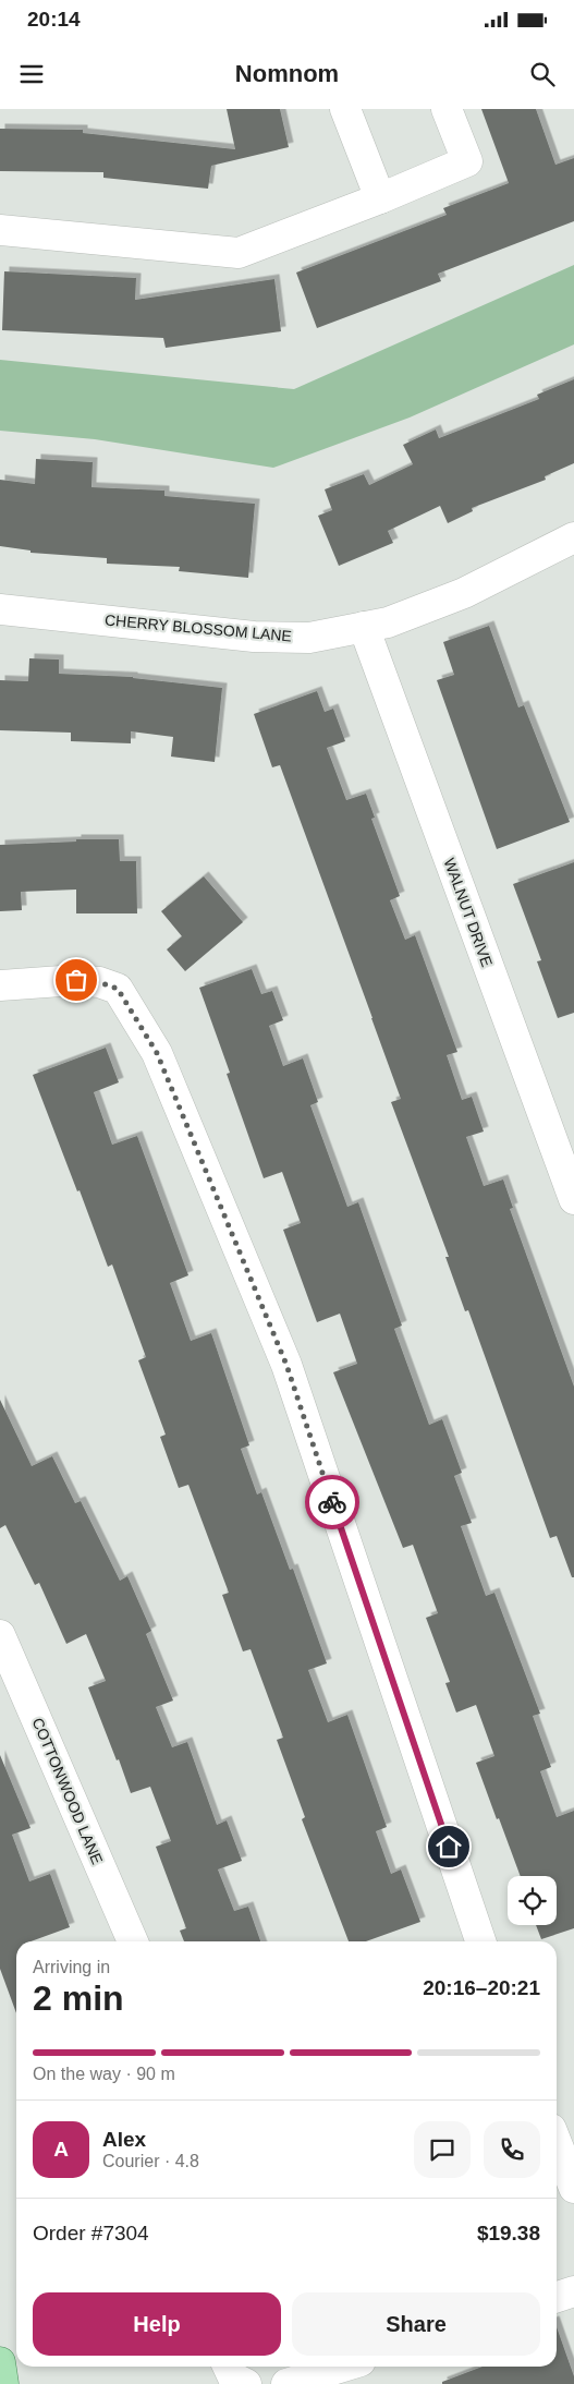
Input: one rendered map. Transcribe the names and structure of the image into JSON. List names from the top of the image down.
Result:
{
  "streets": {
    "street": ["CHERRY BLOSSOM LANE", "WALNUT DRIVE", "COTTONWOOD LANE"]
  },
  "crossings": [
    ["CHERRY BLOSSOM LANE", "WALNUT DRIVE"]
  ],
  "page": {
    "status": "20:14",
    "header": "Nomnom",
    "heading": ["2 min", "Arriving in", "20:16–20:21"],
    "panel": [
      "Alex",
      "Courier · 4.8",
      "Order #7304",
      "$19.38"
    ],
    "bar": "On the way · 90 m",
    "round": "A",
    "buttons": ["Help", "Share"]
  }
}
